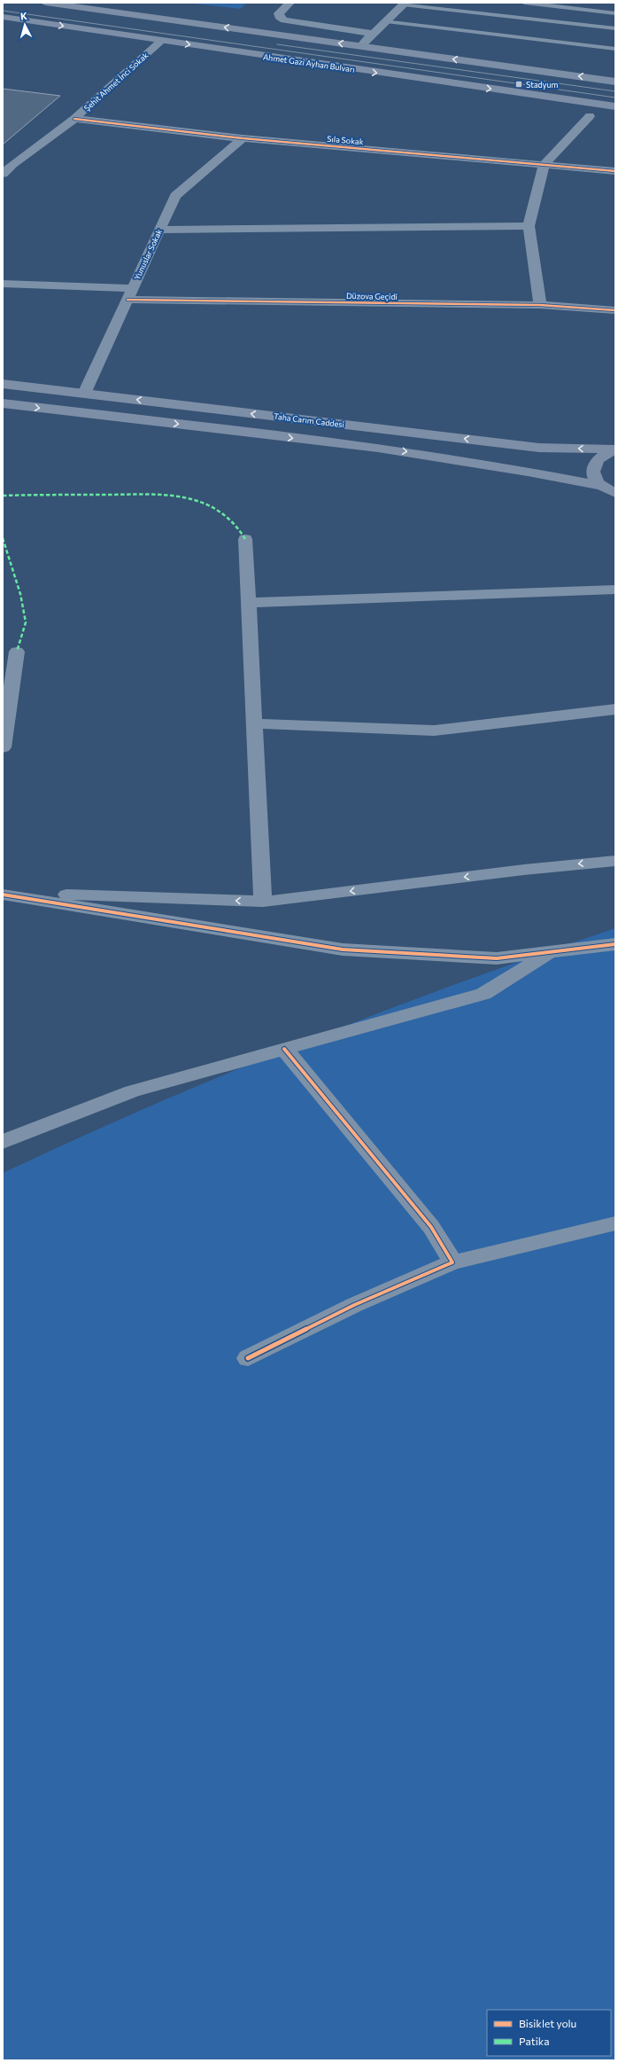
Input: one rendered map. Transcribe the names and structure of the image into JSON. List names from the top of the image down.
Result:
{
  "streets": {
    "main road": ["Ahmet Gazi Ayhan Bulvarı", "Taha Carım Caddesi"],
    "street": [
      "Şehit Ahmet İnci Sokak",
      "Sıla Sokak",
      "Yunuslar Sokak",
      "Düzova Geçidi"
    ]
  },
  "crossings": [
    ["Ahmet Gazi Ayhan Bulvarı", "Şehit Ahmet İnci Sokak"],
    ["Şehit Ahmet İnci Sokak", "Sıla Sokak"],
    ["Sıla Sokak", "Yunuslar Sokak"],
    ["Yunuslar Sokak", "Düzova Geçidi"],
    ["Yunuslar Sokak", "Taha Carım Caddesi"]
  ],
  "places": {
    "transit": ["Stadyum"]
  },
  "legend": ["Bisiklet yolu", "Patika"],
  "north": "top"
}
